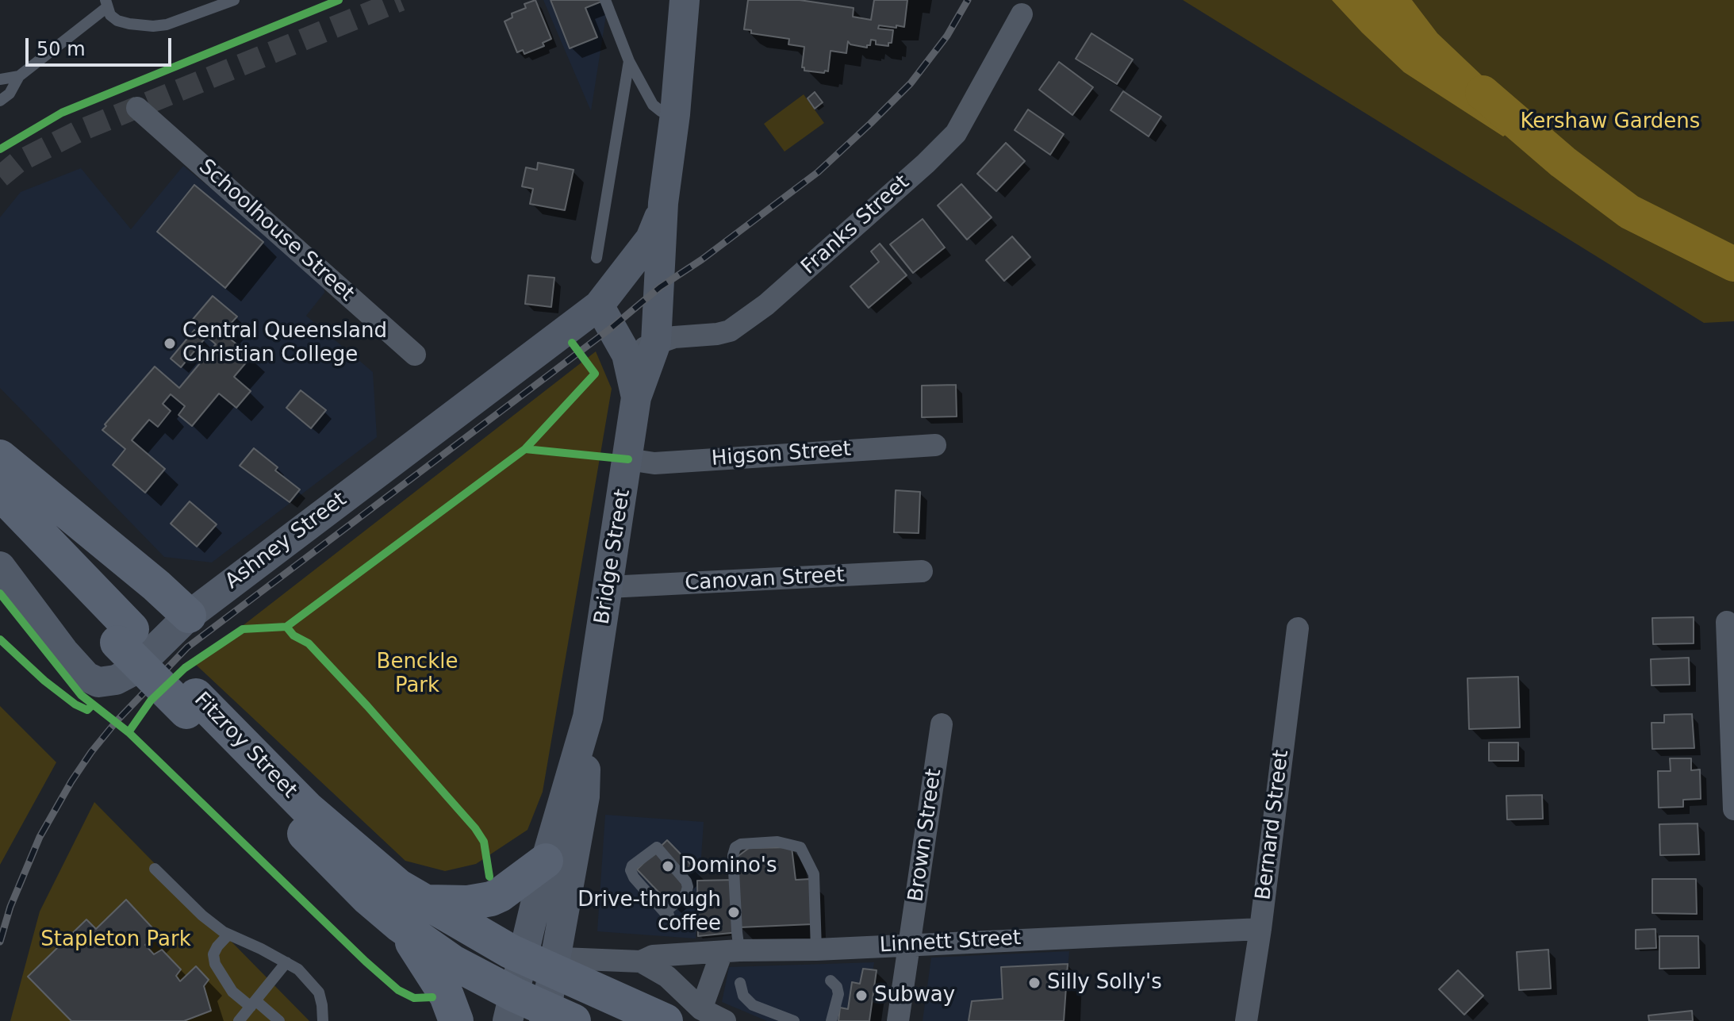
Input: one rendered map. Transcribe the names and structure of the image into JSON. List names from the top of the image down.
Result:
{
  "streets": {
    "main road": ["Fitzroy Street"],
    "street": [
      "Franks Street",
      "Schoolhouse Street",
      "Higson Street",
      "Ashney Street",
      "Bridge Street",
      "Canovan Street",
      "Bernard Street",
      "Brown Street",
      "Linnett Street"
    ]
  },
  "crossings": [
    ["Franks Street", "Bridge Street"],
    ["Higson Street", "Bridge Street"],
    ["Ashney Street", "Bridge Street"],
    ["Bridge Street", "Canovan Street"],
    ["Bridge Street", "Fitzroy Street"],
    ["Bernard Street", "Linnett Street"],
    ["Brown Street", "Linnett Street"]
  ],
  "parks": ["Kershaw Gardens", "Benckle Park", "Stapleton Park"],
  "places": [
    "Central Queensland Christian College",
    "Domino's",
    "Drive-through coffee",
    "Silly Solly's",
    "Subway"
  ],
  "scale_bar": "50 m"
}
